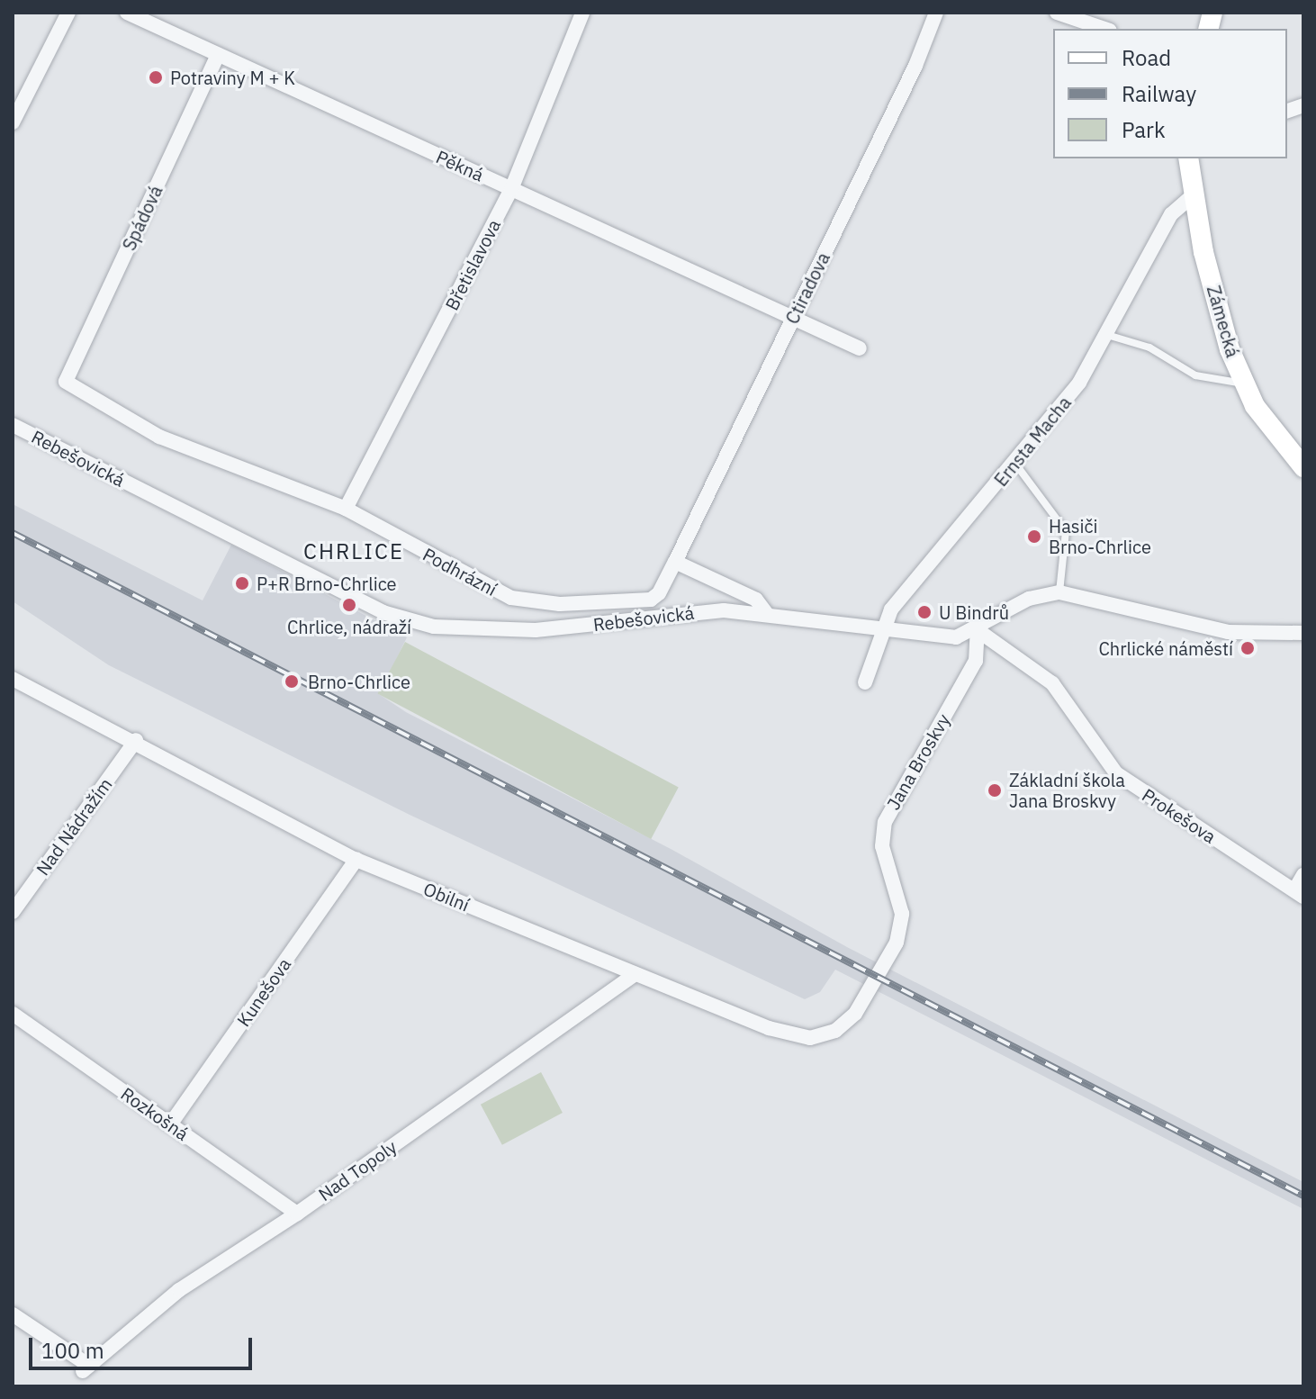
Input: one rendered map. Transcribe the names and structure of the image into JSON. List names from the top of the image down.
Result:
{
  "streets": {
    "street": [
      "Pěkná",
      "Spádová",
      "Břetislavova",
      "Ctiradova",
      "Zámecká",
      "Ernsta Macha",
      "Rebešovická",
      "Podhrázní",
      "Jana Broskvy",
      "Prokešova",
      "Nad Nádražím",
      "Obilní",
      "Kunešova",
      "Rozkošná",
      "Nad Topoly"
    ]
  },
  "crossings": [
    ["Pěkná", "Spádová"],
    ["Pěkná", "Břetislavova"],
    ["Pěkná", "Ctiradova"],
    ["Spádová", "Podhrázní"],
    ["Břetislavova", "Podhrázní"],
    ["Ctiradova", "Podhrázní"],
    ["Zámecká", "Ernsta Macha"],
    ["Ernsta Macha", "Rebešovická"],
    ["Rebešovická", "Jana Broskvy"],
    ["Rebešovická", "Prokešova"],
    ["Jana Broskvy", "Prokešova"],
    ["Jana Broskvy", "Obilní"],
    ["Nad Nádražím", "Obilní"],
    ["Obilní", "Kunešova"],
    ["Obilní", "Nad Topoly"],
    ["Kunešova", "Rozkošná"],
    ["Rozkošná", "Nad Topoly"]
  ],
  "districts": ["CHRLICE"],
  "places": [
    "Potraviny M + K",
    "Hasiči Brno-Chrlice",
    "P+R Brno-Chrlice",
    "Chrlice, nádraží",
    "U Bindrů",
    "Chrlické náměstí",
    "Brno-Chrlice",
    "Základní škola Jana Broskvy"
  ],
  "legend": ["Road", "Railway", "Park"],
  "scale_bar": "100 m"
}
